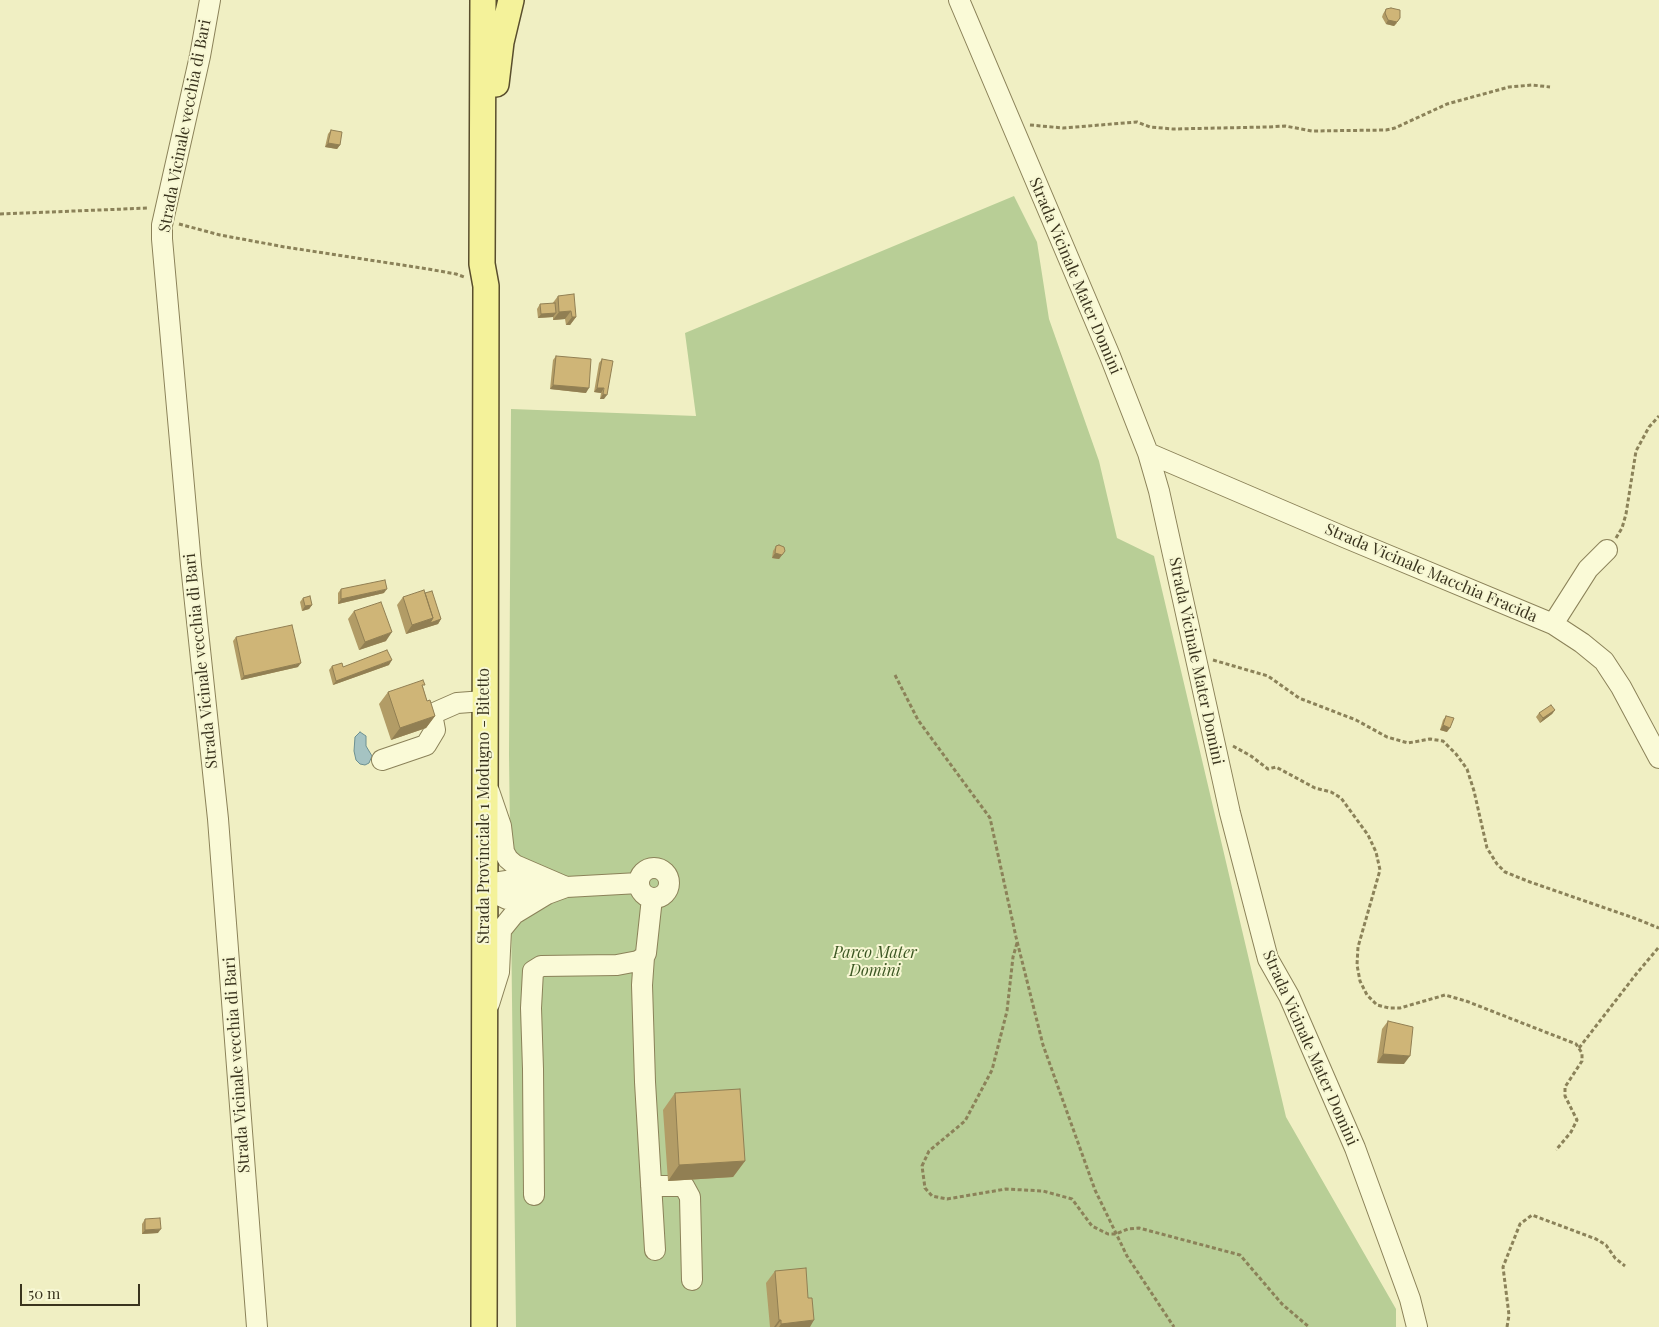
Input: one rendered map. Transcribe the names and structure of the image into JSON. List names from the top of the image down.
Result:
{
  "streets": {
    "main road": ["Strada Provinciale 1 Modugno - Bitetto"],
    "street": ["Strada Vicinale vecchia di Bari", "Strada Vicinale Mater Domini", "Strada Vicinale Macchia Fracida"]
  },
  "crossings": [
    ["Strada Vicinale Mater Domini", "Strada Vicinale Macchia Fracida"]
  ],
  "parks": ["Parco Mater Domini"],
  "scale_bar": "50 m"
}
